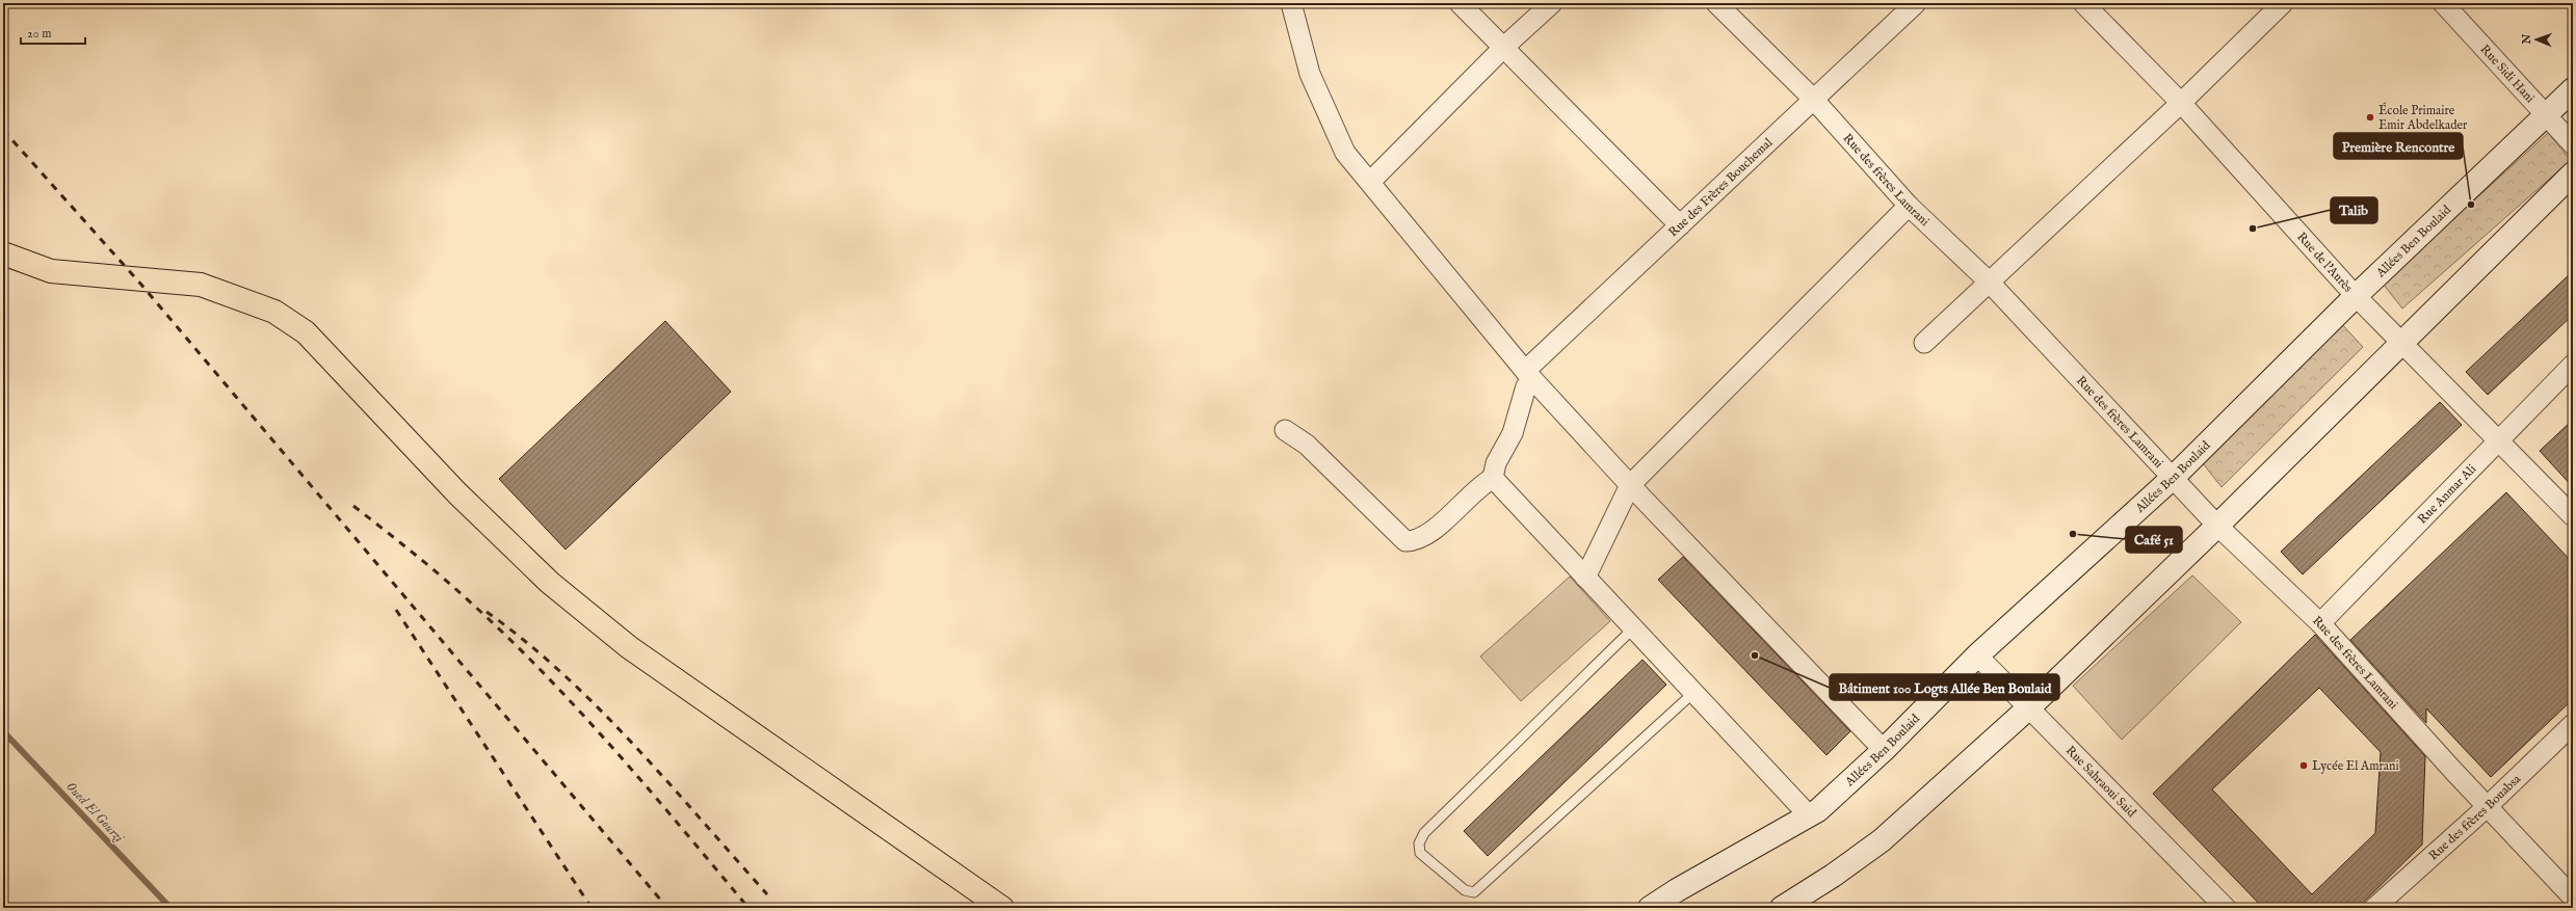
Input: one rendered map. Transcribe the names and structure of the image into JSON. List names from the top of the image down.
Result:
{
  "streets": {
    "main road": ["Allées Ben Boulaid"],
    "street": [
      "Rue Sidi Hani",
      "Rue des frères Lamrani",
      "Rue des Frères Bouchemal",
      "Rue de l'Aurès",
      "Rue Anmar Ali",
      "Rue Sahraoui Said",
      "Rue des frères Bouabsa"
    ]
  },
  "crossings": [
    ["Rue Sidi Hani", "Allées Ben Boulaid"],
    ["Rue des frères Lamrani", "Rue des Frères Bouchemal"],
    ["Rue des frères Lamrani", "Allées Ben Boulaid"],
    ["Rue des frères Lamrani", "Rue Anmar Ali"],
    ["Rue des frères Lamrani", "Rue des frères Bouabsa"],
    ["Allées Ben Boulaid", "Rue de l'Aurès"],
    ["Allées Ben Boulaid", "Rue Sahraoui Said"],
    ["Rue de l'Aurès", "Rue Anmar Ali"]
  ],
  "water": ["Oued El Gourzi"],
  "places": [
    "École Primaire Emir Abdelkader",
    "Première Rencontre",
    "Talib",
    "Café 51",
    "Bâtiment 100 Logts Allée Ben Boulaid",
    "Lycée El Amrani"
  ],
  "scale_bar": "20 m",
  "north": "left"
}
